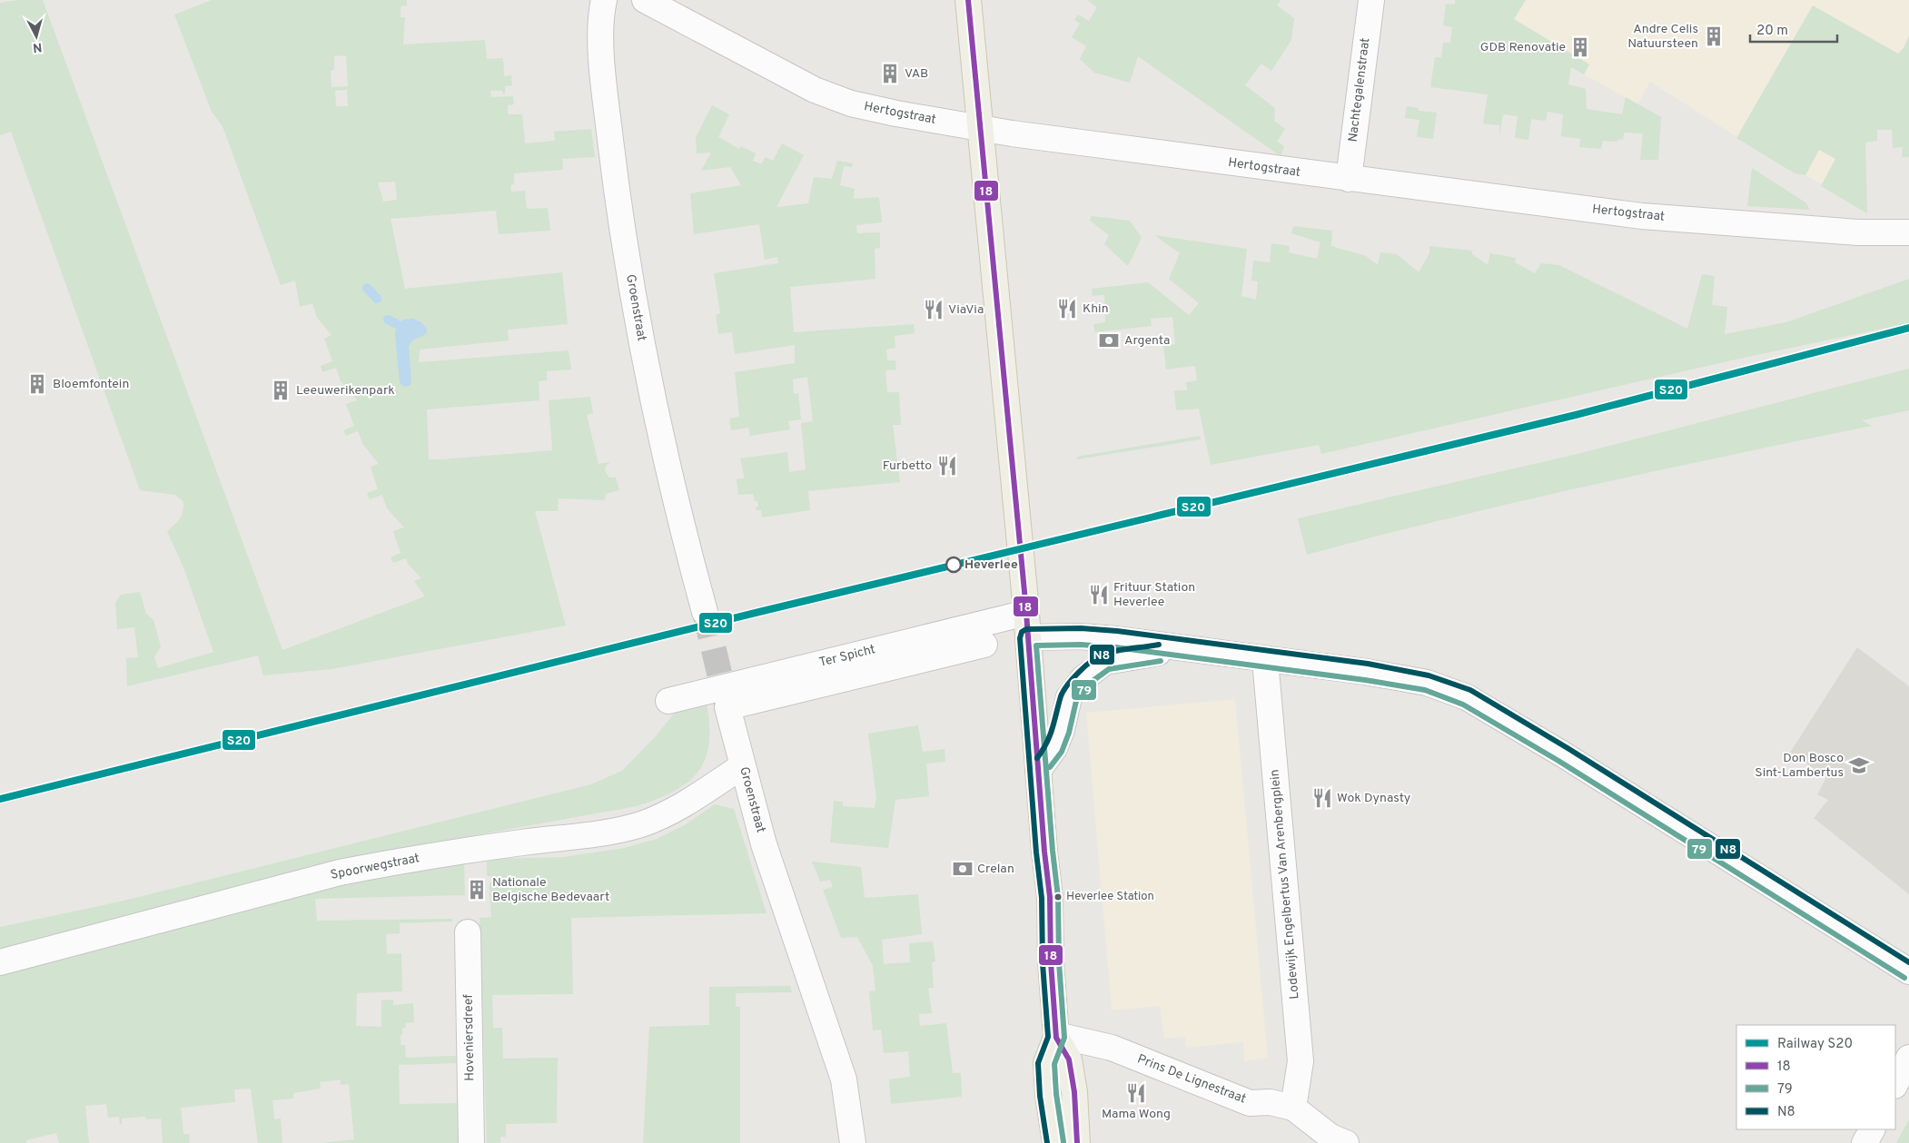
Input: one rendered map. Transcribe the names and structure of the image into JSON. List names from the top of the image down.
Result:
{
  "streets": {
    "street": [
      "Nachtegalenstraat",
      "Hertogstraat",
      "Groenstraat",
      "Ter Spicht",
      "Spoorwegstraat",
      "Lodewijk Engelbertus Van Arenbergplein",
      "Hoveniersdreef",
      "Prins De Lignestraat"
    ]
  },
  "crossings": [
    ["Nachtegalenstraat", "Hertogstraat"],
    ["Groenstraat", "Spoorwegstraat"],
    ["Ter Spicht", "Lodewijk Engelbertus Van Arenbergplein"],
    ["Lodewijk Engelbertus Van Arenbergplein", "Prins De Lignestraat"]
  ],
  "places": {
    "building": [
      "Andre Celis Natuursteen",
      "GDB Renovatie",
      "VAB",
      "Bloemfontein",
      "Leeuwerikenpark",
      "Nationale Belgische Bedevaart"
    ],
    "restaurant": [
      "Khin",
      "ViaVia",
      "Furbetto",
      "Frituur Station Heverlee",
      "Wok Dynasty",
      "Mama Wong"
    ],
    "bank": ["Argenta", "Crelan"],
    "other": ["Heverlee", "Heverlee Station"],
    "school or university": ["Don Bosco Sint-Lambertus"]
  },
  "lines": [
    "transit line 18",
    "rail line S20",
    "transit line N8",
    "transit line 79"
  ],
  "legend": [
    "Railway S20",
    "18",
    "79",
    "N8"
  ],
  "scale_bar": "20 m",
  "north": "bottom"
}
